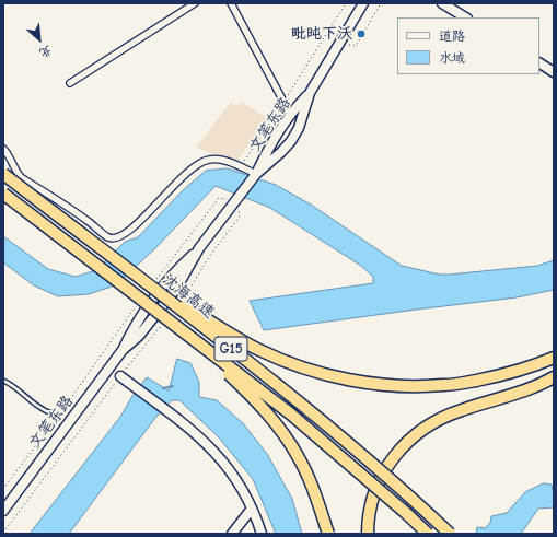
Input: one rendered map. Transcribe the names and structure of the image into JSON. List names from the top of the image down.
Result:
{
  "streets": {
    "highway": ["沈海高速", "G15"],
    "main road": ["文笔东路"]
  },
  "places": ["毗旽下沃"],
  "legend": ["道路", "水域"],
  "north": "bottom right"
}
